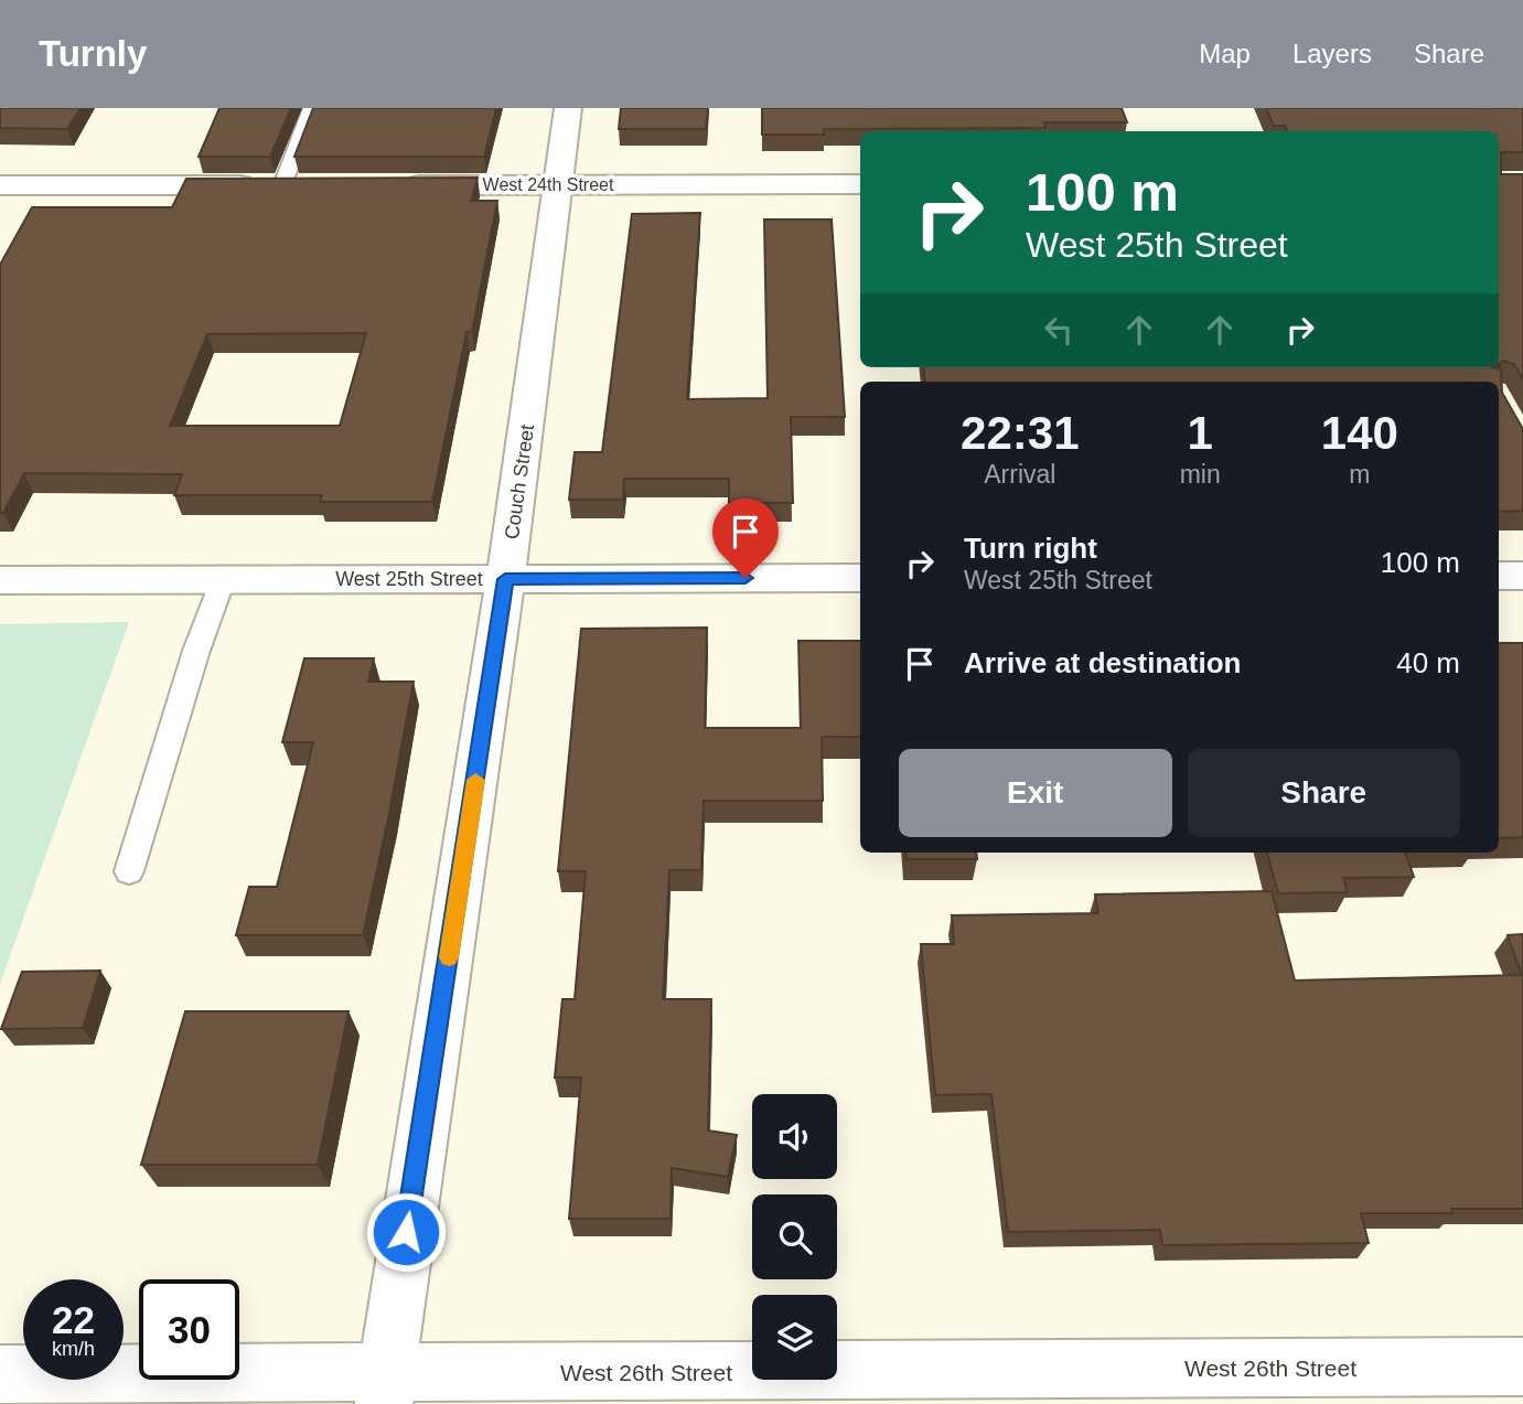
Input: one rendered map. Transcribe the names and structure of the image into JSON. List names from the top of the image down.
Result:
{
  "streets": {
    "street": [
      "West 24th Street",
      "Couch Street",
      "West 25th Street",
      "West 26th Street"
    ]
  },
  "crossings": [
    ["West 24th Street", "Couch Street"],
    ["Couch Street", "West 25th Street"],
    ["Couch Street", "West 26th Street"]
  ],
  "page": {
    "header": "Turnly",
    "nav": ["Map", "Layers", "Share"],
    "turn": ["100 m", "West 25th Street"],
    "eta": [
      "22:31",
      "Arrival",
      "1",
      "min",
      "140",
      "m"
    ],
    "list": [
      {
        "name": "Turn right",
        "note": "West 25th Street",
        "value": "100 m"
      },
      {
        "name": "Arrive at destination",
        "value": "40 m"
      }
    ],
    "buttons": ["Exit", "Share"],
    "speed": "22 km/h",
    "limit": "30"
  }
}
